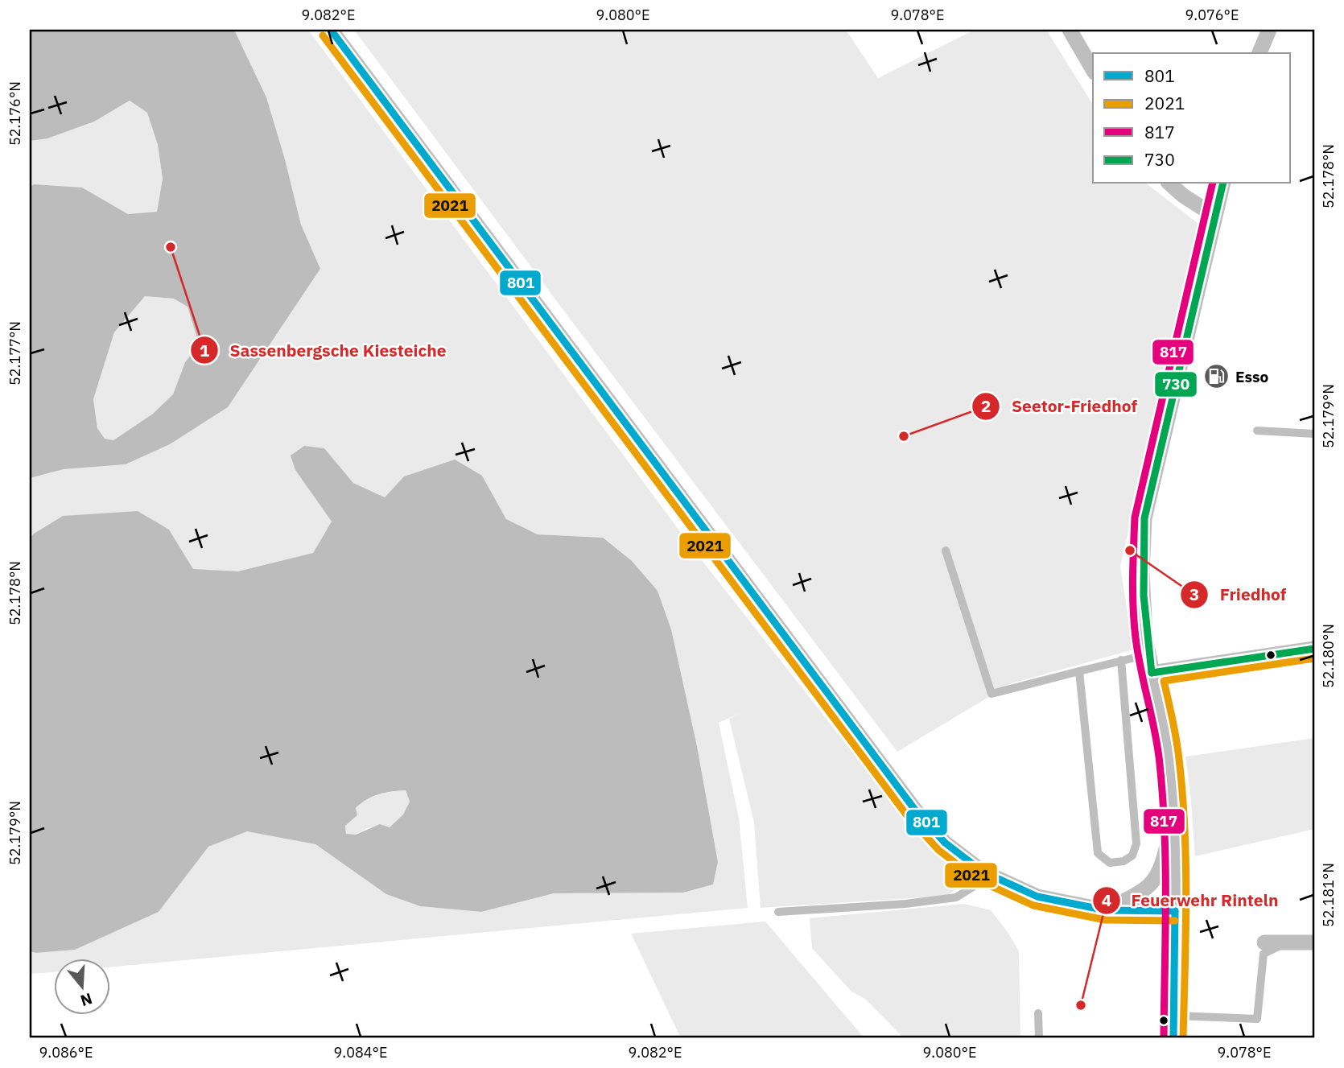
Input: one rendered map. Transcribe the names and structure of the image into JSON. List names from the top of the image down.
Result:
{
  "places": {
    "other": [
      "Sassenbergsche Kiesteiche",
      "Seetor-Friedhof",
      "Friedhof",
      "Feuerwehr Rinteln"
    ],
    "fuel station": ["Esso"]
  },
  "lines": [
    "transit line 801",
    "transit line 2021",
    "transit line 817",
    "transit line 730"
  ],
  "legend": [
    "801",
    "2021",
    "817",
    "730"
  ],
  "north": "bottom",
  "coordinates": [
    "9.082°E",
    "9.080°E",
    "9.078°E",
    "9.076°E",
    "52.176°N",
    "52.178°N",
    "52.177°N",
    "52.179°N",
    "52.180°N",
    "52.181°N",
    "9.086°E",
    "9.084°E"
  ]
}
